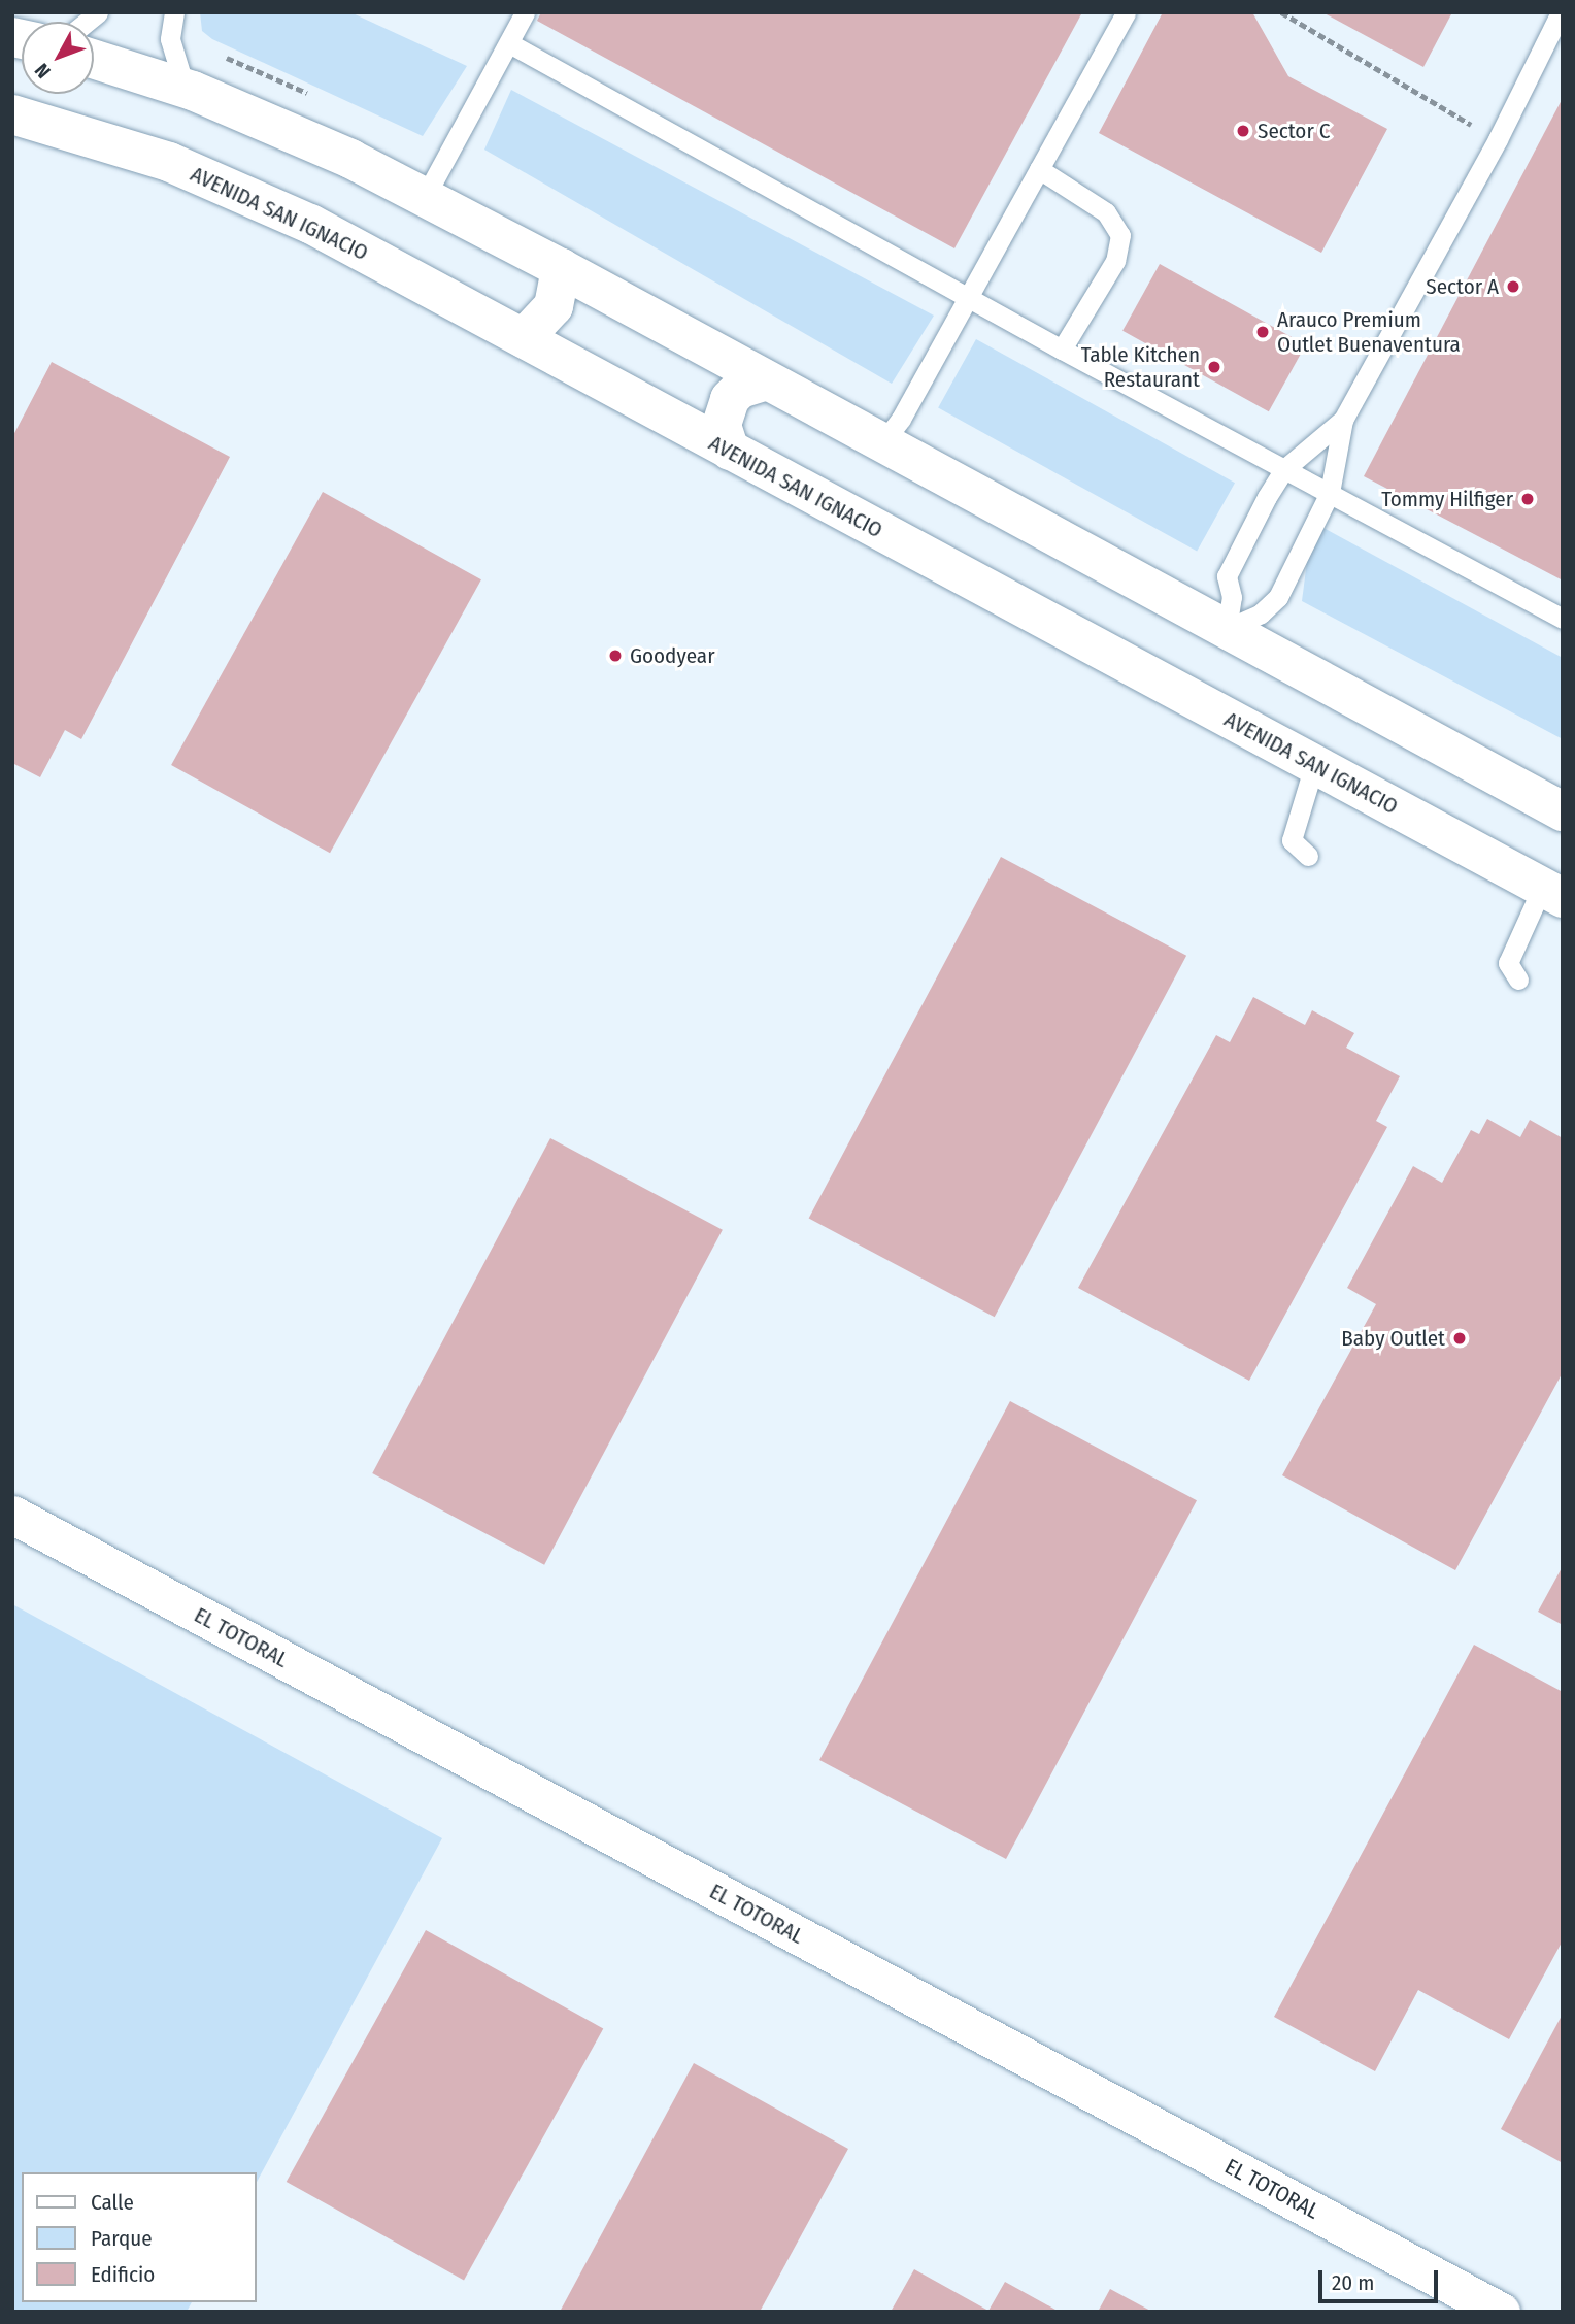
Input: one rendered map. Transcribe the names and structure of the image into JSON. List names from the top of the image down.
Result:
{
  "streets": {
    "main road": ["AVENIDA SAN IGNACIO"],
    "street": ["EL TOTORAL"]
  },
  "places": [
    "Sector C",
    "Sector A",
    "Arauco Premium Outlet Buenaventura",
    "Table Kitchen Restaurant",
    "Tommy Hilfiger",
    "Goodyear",
    "Baby Outlet"
  ],
  "legend": ["Calle", "Parque", "Edificio"],
  "scale_bar": "20 m",
  "north": "bottom left"
}
